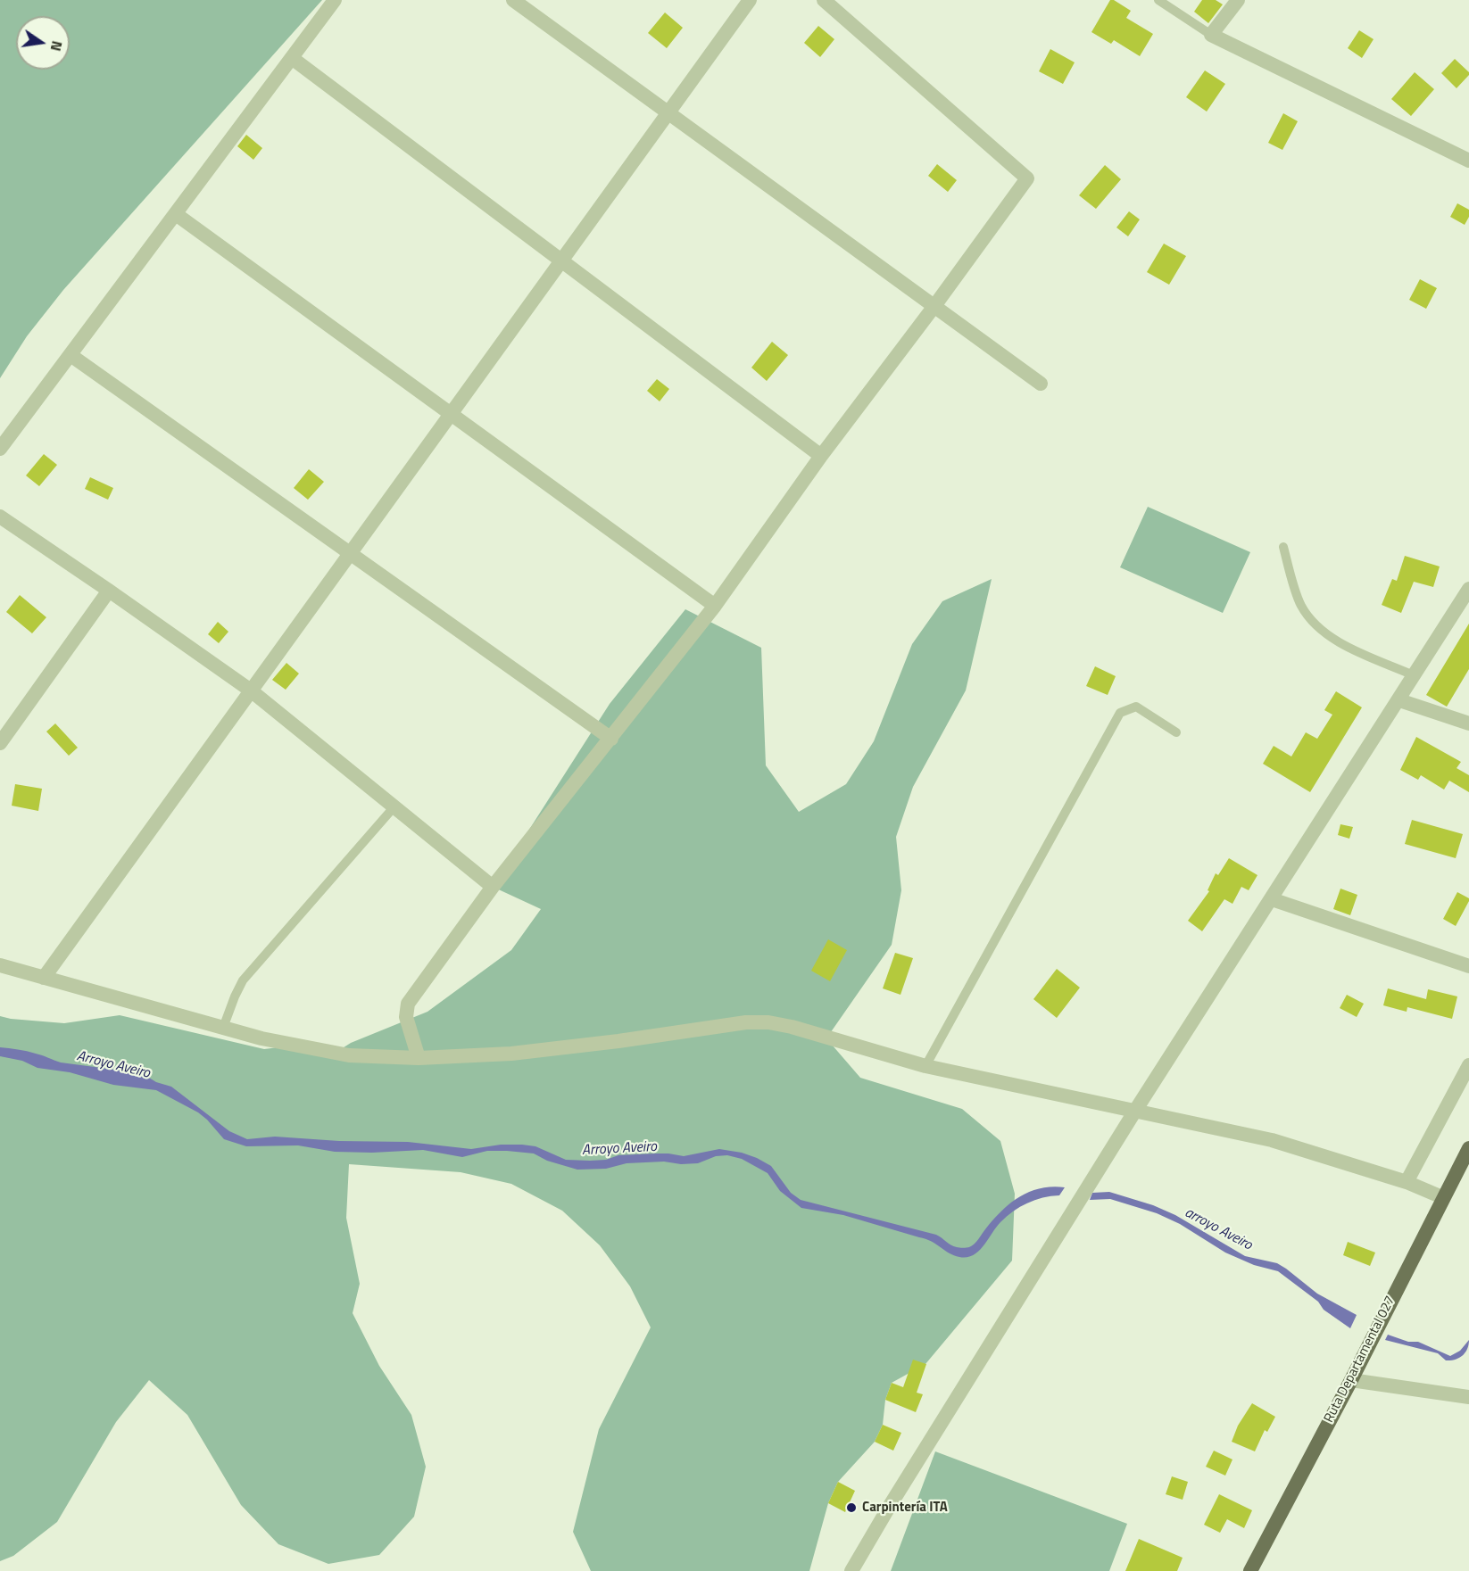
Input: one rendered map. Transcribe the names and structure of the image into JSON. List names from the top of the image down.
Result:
{
  "streets": {
    "main road": ["Ruta Departamental 027"]
  },
  "water": ["Arroyo Aveiro", "arroyo Aveiro"],
  "places": ["Carpintería ITA"],
  "north": "right"
}
